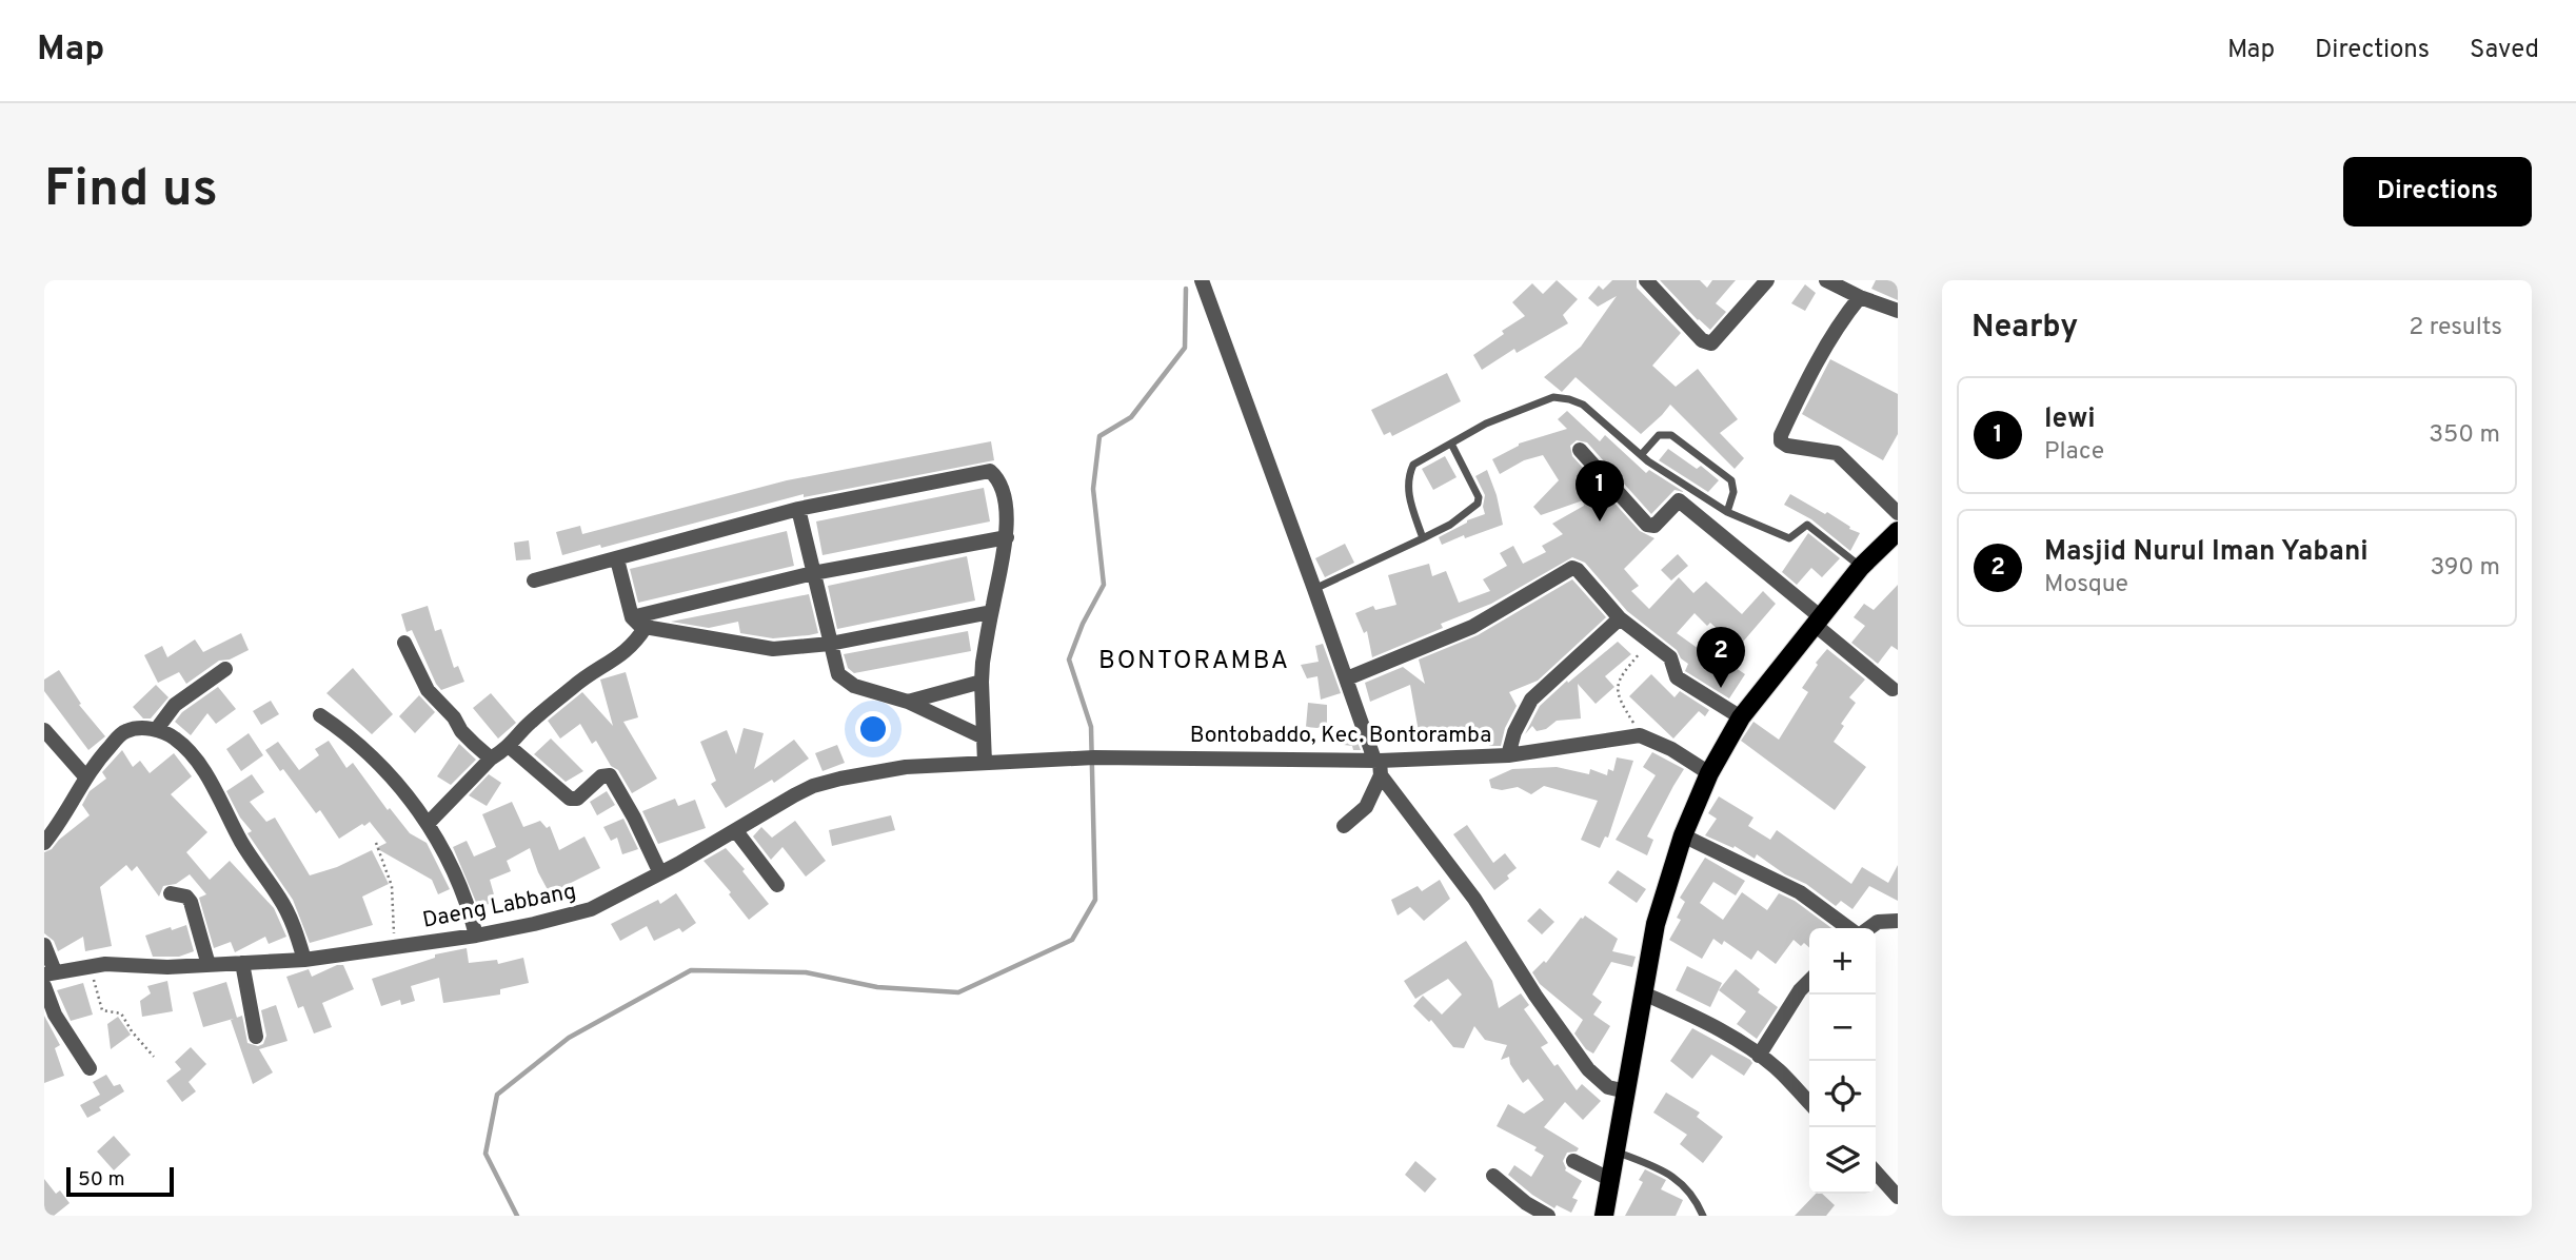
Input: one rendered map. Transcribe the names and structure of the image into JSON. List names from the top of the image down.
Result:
{
  "streets": {
    "street": ["Bontobaddo, Kec. Bontoramba", "Daeng Labbang"]
  },
  "crossings": [
    ["Bontobaddo, Kec. Bontoramba", "Daeng Labbang"]
  ],
  "districts": ["BONTORAMBA"],
  "scale_bar": "50 m",
  "page": {
    "header": "Map",
    "nav": ["Map", "Directions", "Saved"],
    "buttons": "Directions",
    "title": "Find us",
    "heading": ["Nearby", "2 results"],
    "list": [
      {
        "mark": "1",
        "name": "lewi",
        "note": "Place",
        "value": "350 m"
      },
      {
        "mark": "2",
        "name": "Masjid Nurul Iman Yabani",
        "note": "Mosque",
        "value": "390 m"
      }
    ],
    "pins": ["1", "2"],
    "map_buttons": ["+", "−"],
    "scale": "50 m"
  }
}
